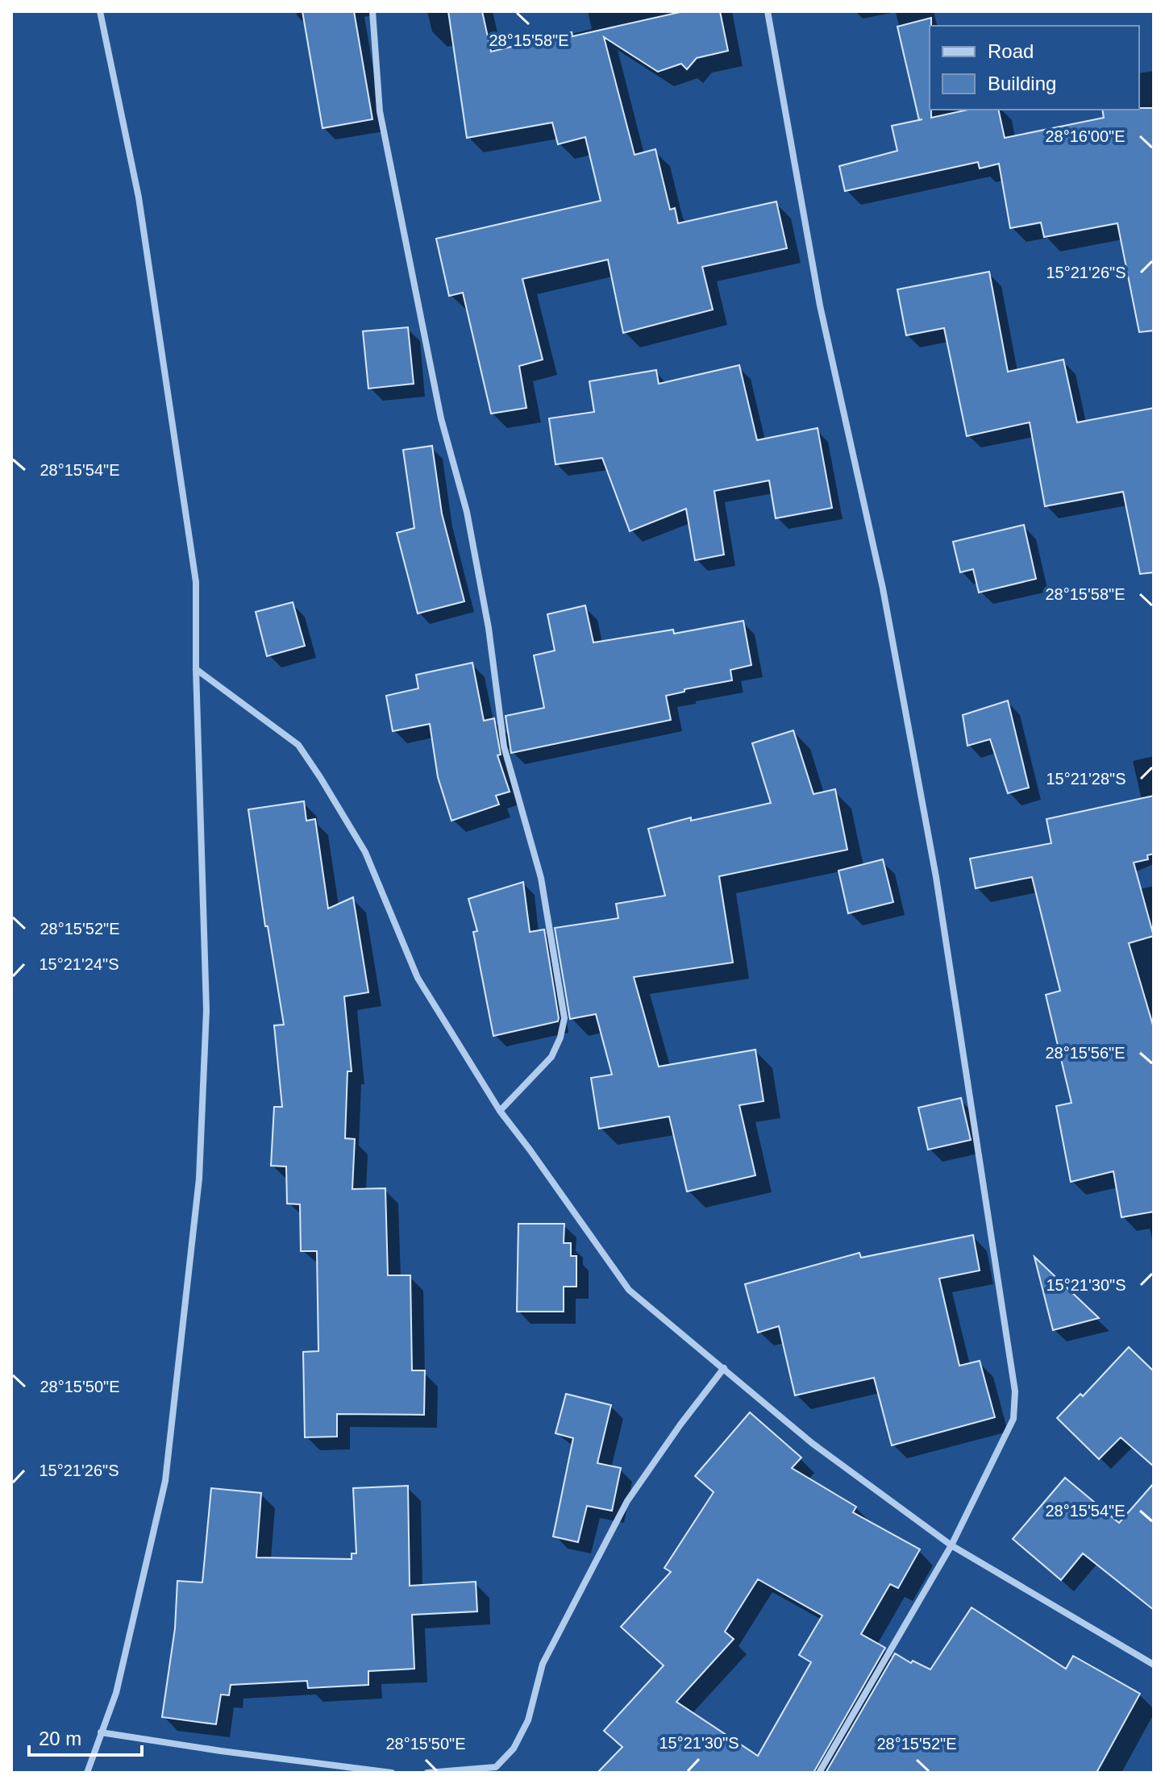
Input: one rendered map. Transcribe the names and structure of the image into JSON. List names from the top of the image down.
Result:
{
  "legend": ["Road", "Building"],
  "scale_bar": "20 m",
  "coordinates": [
    "28°15'58\"E",
    "28°16'00\"E",
    "15°21'26\"S",
    "28°15'54\"E",
    "15°21'28\"S",
    "28°15'52\"E",
    "15°21'24\"S",
    "28°15'56\"E",
    "15°21'30\"S",
    "28°15'50\"E"
  ]
}
